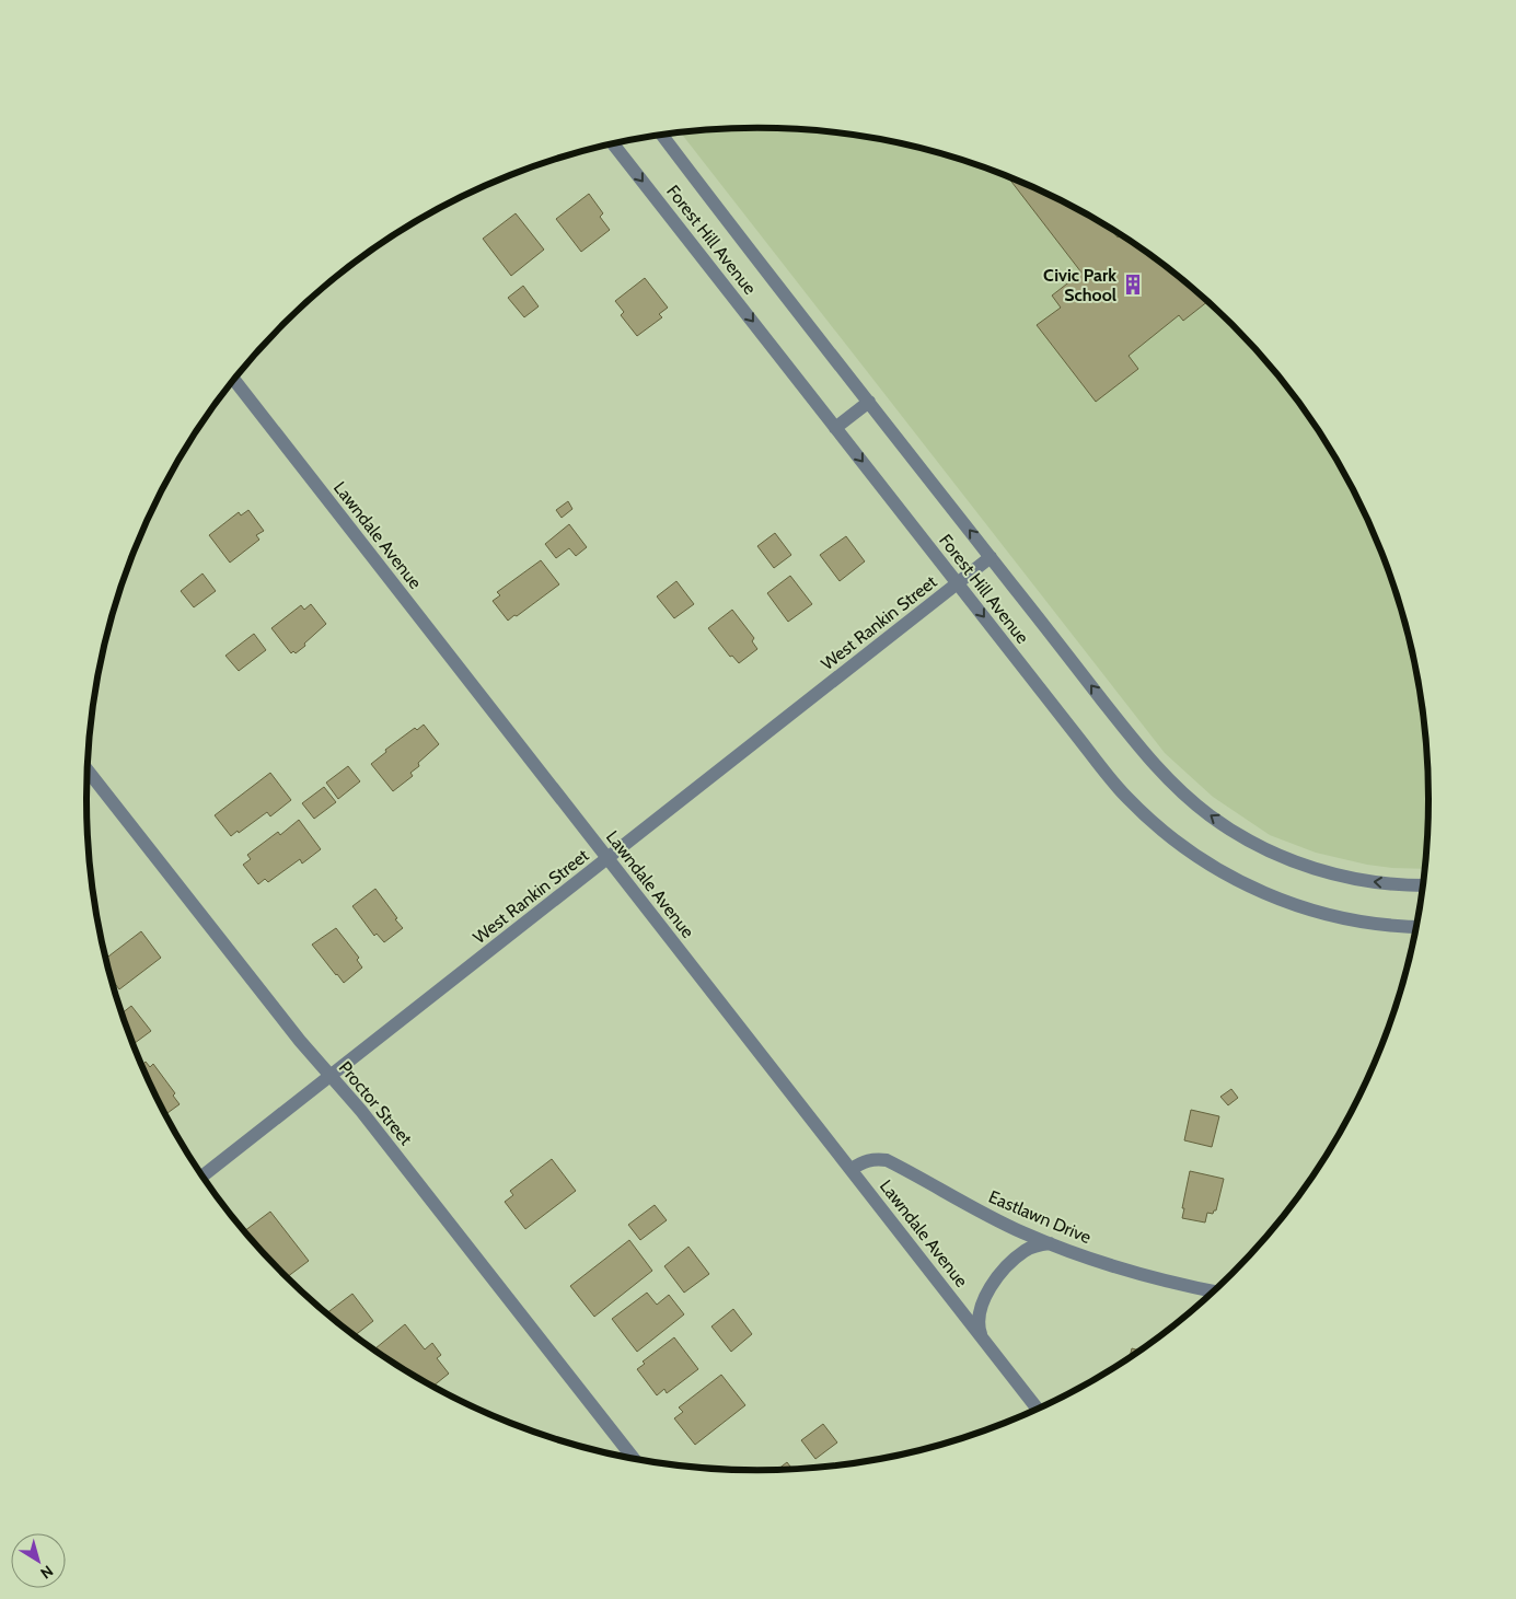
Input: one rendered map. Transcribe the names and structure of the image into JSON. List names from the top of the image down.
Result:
{
  "streets": {
    "street": [
      "Forest Hill Avenue",
      "Lawndale Avenue",
      "West Rankin Street",
      "Proctor Street",
      "Eastlawn Drive"
    ]
  },
  "crossings": [
    ["Forest Hill Avenue", "West Rankin Street"],
    ["Lawndale Avenue", "West Rankin Street"],
    ["Lawndale Avenue", "Eastlawn Drive"],
    ["West Rankin Street", "Proctor Street"]
  ],
  "places": {
    "building": ["Civic Park School"]
  },
  "north": "bottom right"
}
